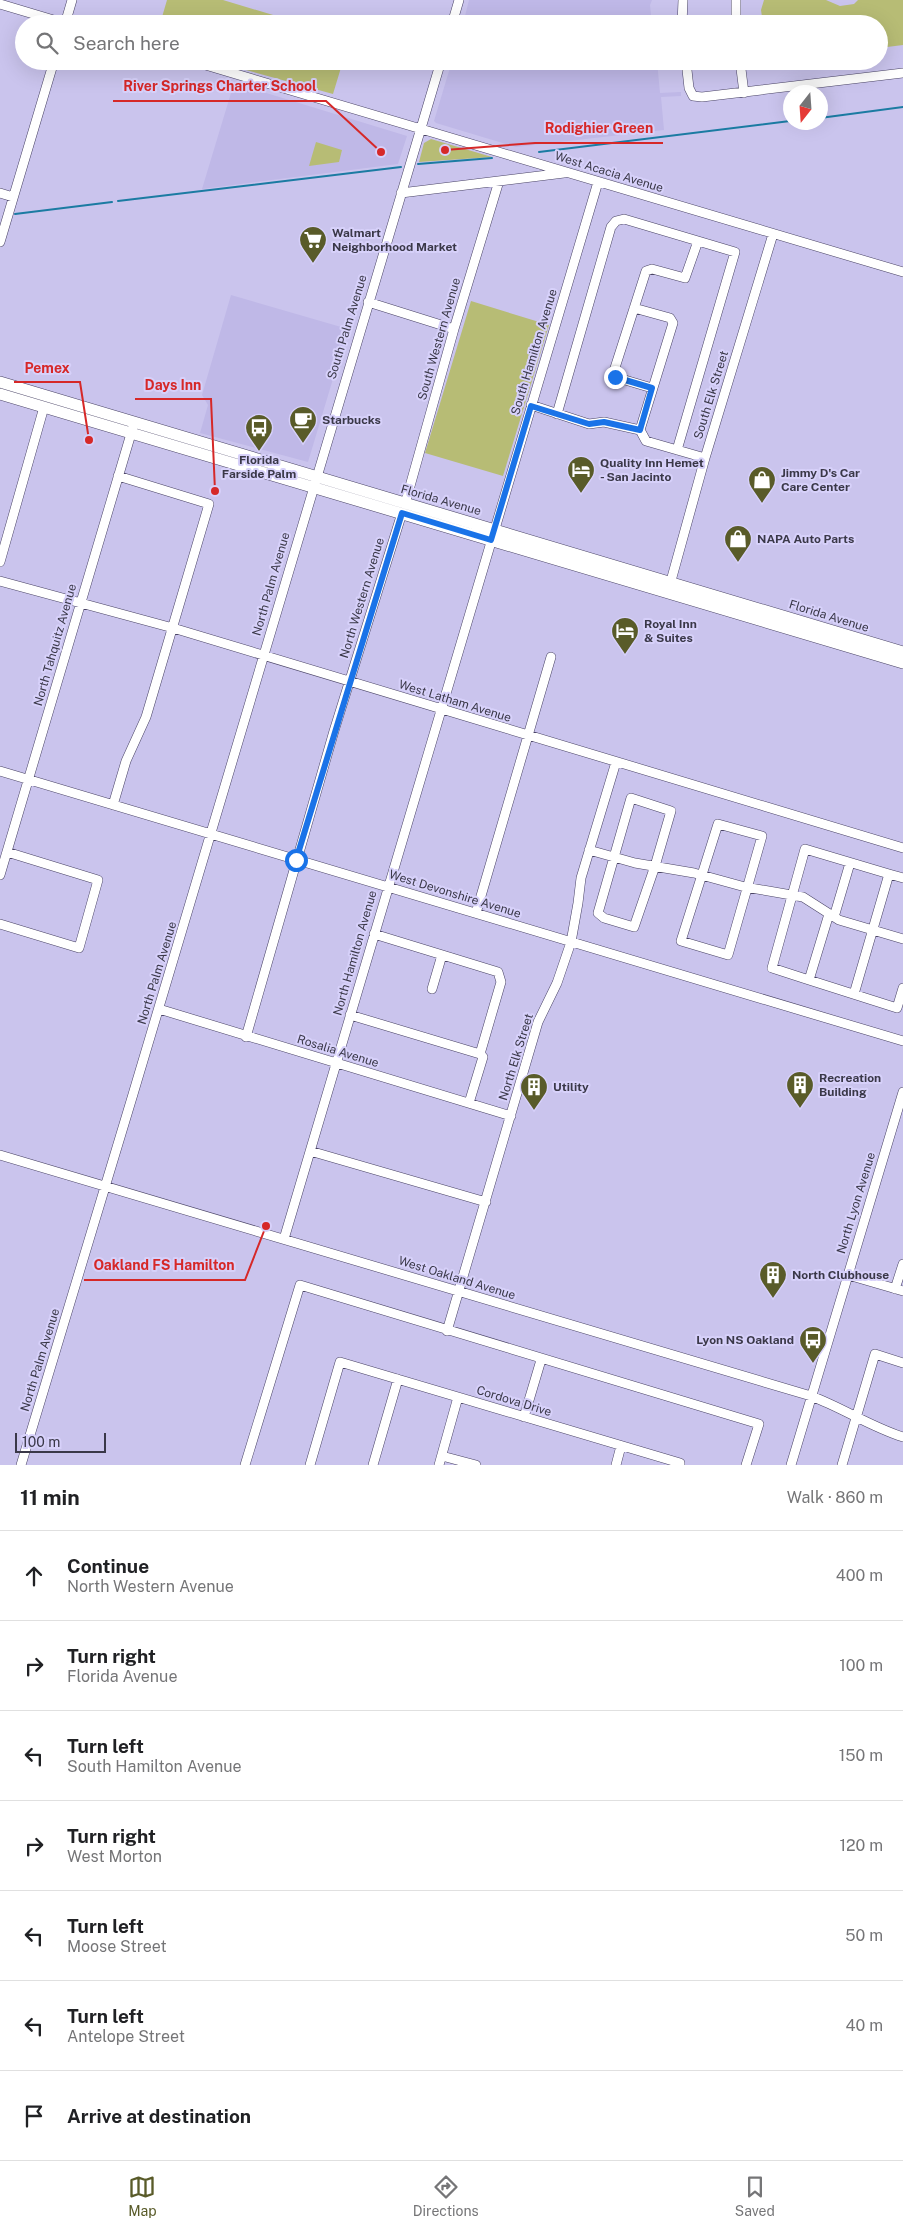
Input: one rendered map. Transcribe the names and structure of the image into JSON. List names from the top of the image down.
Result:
{
  "streets": {
    "main road": ["Florida Avenue"],
    "street": [
      "West Acacia Avenue",
      "South Palm Avenue",
      "South Western Avenue",
      "South Hamilton Avenue",
      "South Elk Street",
      "North Palm Avenue",
      "North Western Avenue",
      "North Tahquitz Avenue",
      "West Latham Avenue",
      "West Devonshire Avenue",
      "North Hamilton Avenue",
      "Rosalia Avenue",
      "North Elk Street",
      "North Lyon Avenue",
      "West Oakland Avenue",
      "Cordova Drive"
    ]
  },
  "crossings": [
    ["West Acacia Avenue", "South Palm Avenue"],
    ["West Acacia Avenue", "South Hamilton Avenue"],
    ["West Acacia Avenue", "South Elk Street"],
    ["South Palm Avenue", "Florida Avenue"],
    ["South Palm Avenue", "North Palm Avenue"],
    ["South Western Avenue", "Florida Avenue"],
    ["South Western Avenue", "North Western Avenue"],
    ["South Hamilton Avenue", "Florida Avenue"],
    ["South Hamilton Avenue", "North Hamilton Avenue"],
    ["South Elk Street", "Florida Avenue"],
    ["Florida Avenue", "North Palm Avenue"],
    ["Florida Avenue", "North Western Avenue"],
    ["Florida Avenue", "North Tahquitz Avenue"],
    ["Florida Avenue", "North Hamilton Avenue"],
    ["North Palm Avenue", "West Latham Avenue"],
    ["North Palm Avenue", "West Devonshire Avenue"],
    ["North Palm Avenue", "Rosalia Avenue"],
    ["North Palm Avenue", "West Oakland Avenue"],
    ["North Western Avenue", "West Latham Avenue"],
    ["North Western Avenue", "West Devonshire Avenue"],
    ["North Western Avenue", "Rosalia Avenue"],
    ["North Tahquitz Avenue", "West Latham Avenue"],
    ["North Tahquitz Avenue", "West Devonshire Avenue"],
    ["West Latham Avenue", "North Hamilton Avenue"],
    ["West Latham Avenue", "North Elk Street"],
    ["West Devonshire Avenue", "North Hamilton Avenue"],
    ["West Devonshire Avenue", "North Elk Street"],
    ["North Hamilton Avenue", "Rosalia Avenue"],
    ["North Hamilton Avenue", "West Oakland Avenue"],
    ["Rosalia Avenue", "North Elk Street"],
    ["North Elk Street", "West Oakland Avenue"],
    ["North Lyon Avenue", "West Oakland Avenue"]
  ],
  "places": {
    "other": [
      "Rodighier Green",
      "River Springs Charter School",
      "Pemex",
      "Days Inn",
      "Oakland FS Hamilton"
    ],
    "supermarket": ["Walmart Neighborhood Market"],
    "cafe": ["Starbucks"],
    "bus stop": ["Florida Farside Palm", "Lyon NS Oakland"],
    "hotel": ["Quality Inn Hemet - San Jacinto", "Royal Inn & Suites"],
    "shop": ["Jimmy D's Car Care Center", "NAPA Auto Parts"],
    "building": ["Recreation Building", "Utility", "North Clubhouse"]
  },
  "scale_bar": "100 m",
  "north": "bottom",
  "page": {
    "search": "Search here",
    "scale": "100 m",
    "heading": ["11 min", "Walk · 860 m"],
    "list": [
      ["Continue", "North Western Avenue", "400 m"],
      ["Turn right", "Florida Avenue", "100 m"],
      ["Turn left", "South Hamilton Avenue", "150 m"],
      ["Turn right", "West Morton", "120 m"],
      ["Turn left", "Moose Street", "50 m"],
      ["Turn left", "Antelope Street", "40 m"],
      "Arrive at destination"
    ],
    "nav": ["Map", "Directions", "Saved"]
  }
}
